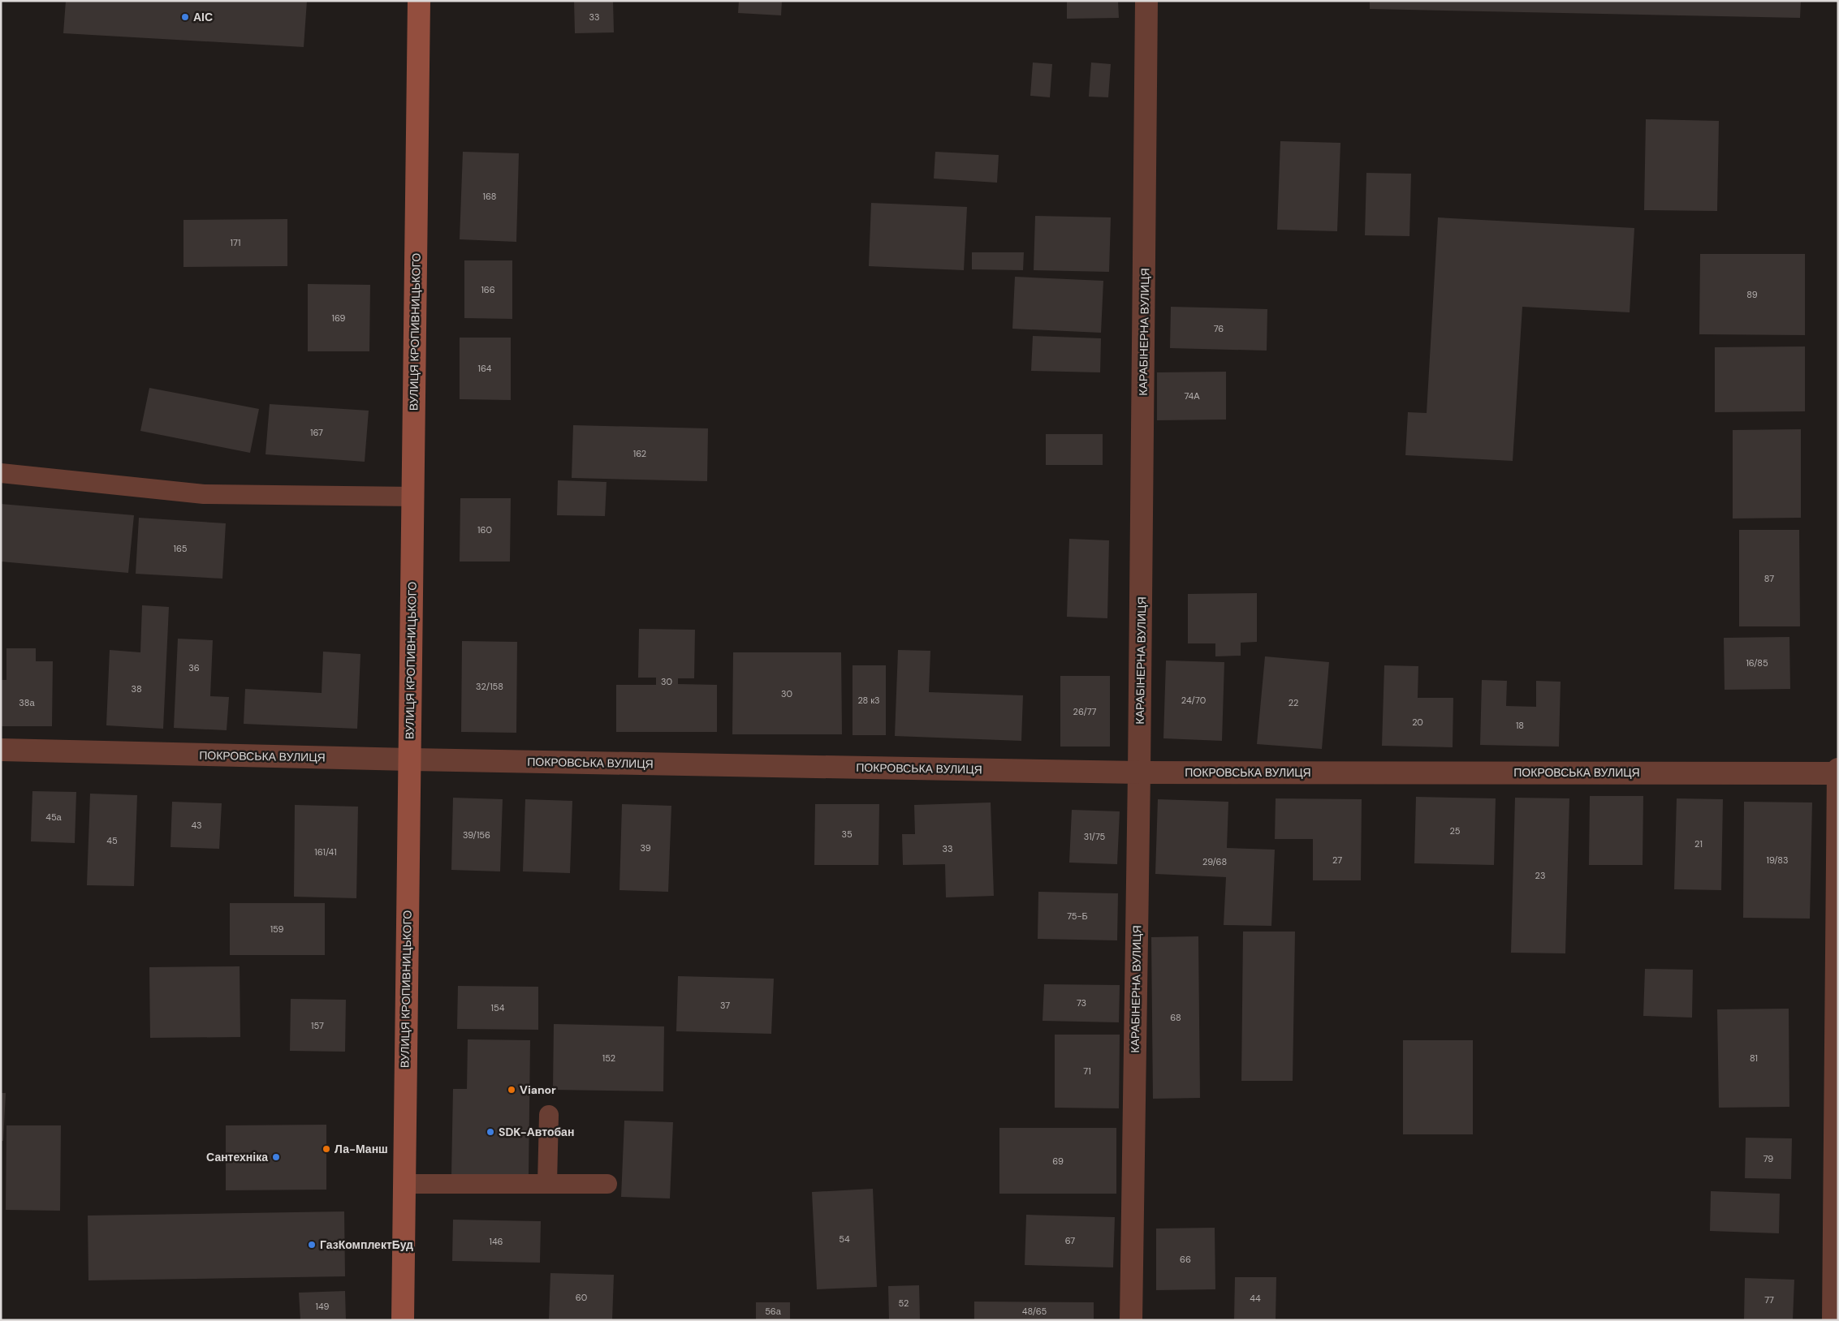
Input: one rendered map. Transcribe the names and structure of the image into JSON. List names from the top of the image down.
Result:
{
  "streets": {
    "main road": ["ВУЛИЦЯ КРОПИВНИЦЬКОГО"],
    "street": ["КАРАБІНЕРНА ВУЛИЦЯ", "ПОКРОВСЬКА ВУЛИЦЯ"]
  },
  "crossings": [
    ["ВУЛИЦЯ КРОПИВНИЦЬКОГО", "ПОКРОВСЬКА ВУЛИЦЯ"],
    ["КАРАБІНЕРНА ВУЛИЦЯ", "ПОКРОВСЬКА ВУЛИЦЯ"]
  ],
  "places": [
    "АІС",
    "Vianor",
    "SDK-Автобан",
    "Ла-Манш",
    "Сантехніка",
    "ГазКомплектБуд"
  ],
  "house_numbers": [
    "33",
    "168",
    "171",
    "166",
    "89",
    "169",
    "76",
    "164",
    "74А",
    "167",
    "162",
    "160",
    "165",
    "87",
    "16/85",
    "36",
    "30",
    "32/158",
    "38",
    "30",
    "28 к3",
    "24/70",
    "38а",
    "22",
    "26/77",
    "20",
    "18",
    "45а",
    "43",
    "25",
    "35",
    "39/156",
    "31/75",
    "45",
    "21",
    "39",
    "33",
    "161/41",
    "27",
    "19/83",
    "29/68",
    "23",
    "75-Б",
    "159",
    "73",
    "37",
    "154",
    "68",
    "157",
    "152",
    "81",
    "71",
    "79",
    "69",
    "54",
    "67",
    "146",
    "66",
    "60",
    "44",
    "77",
    "52",
    "149",
    "56а",
    "48/65"
  ]
}
